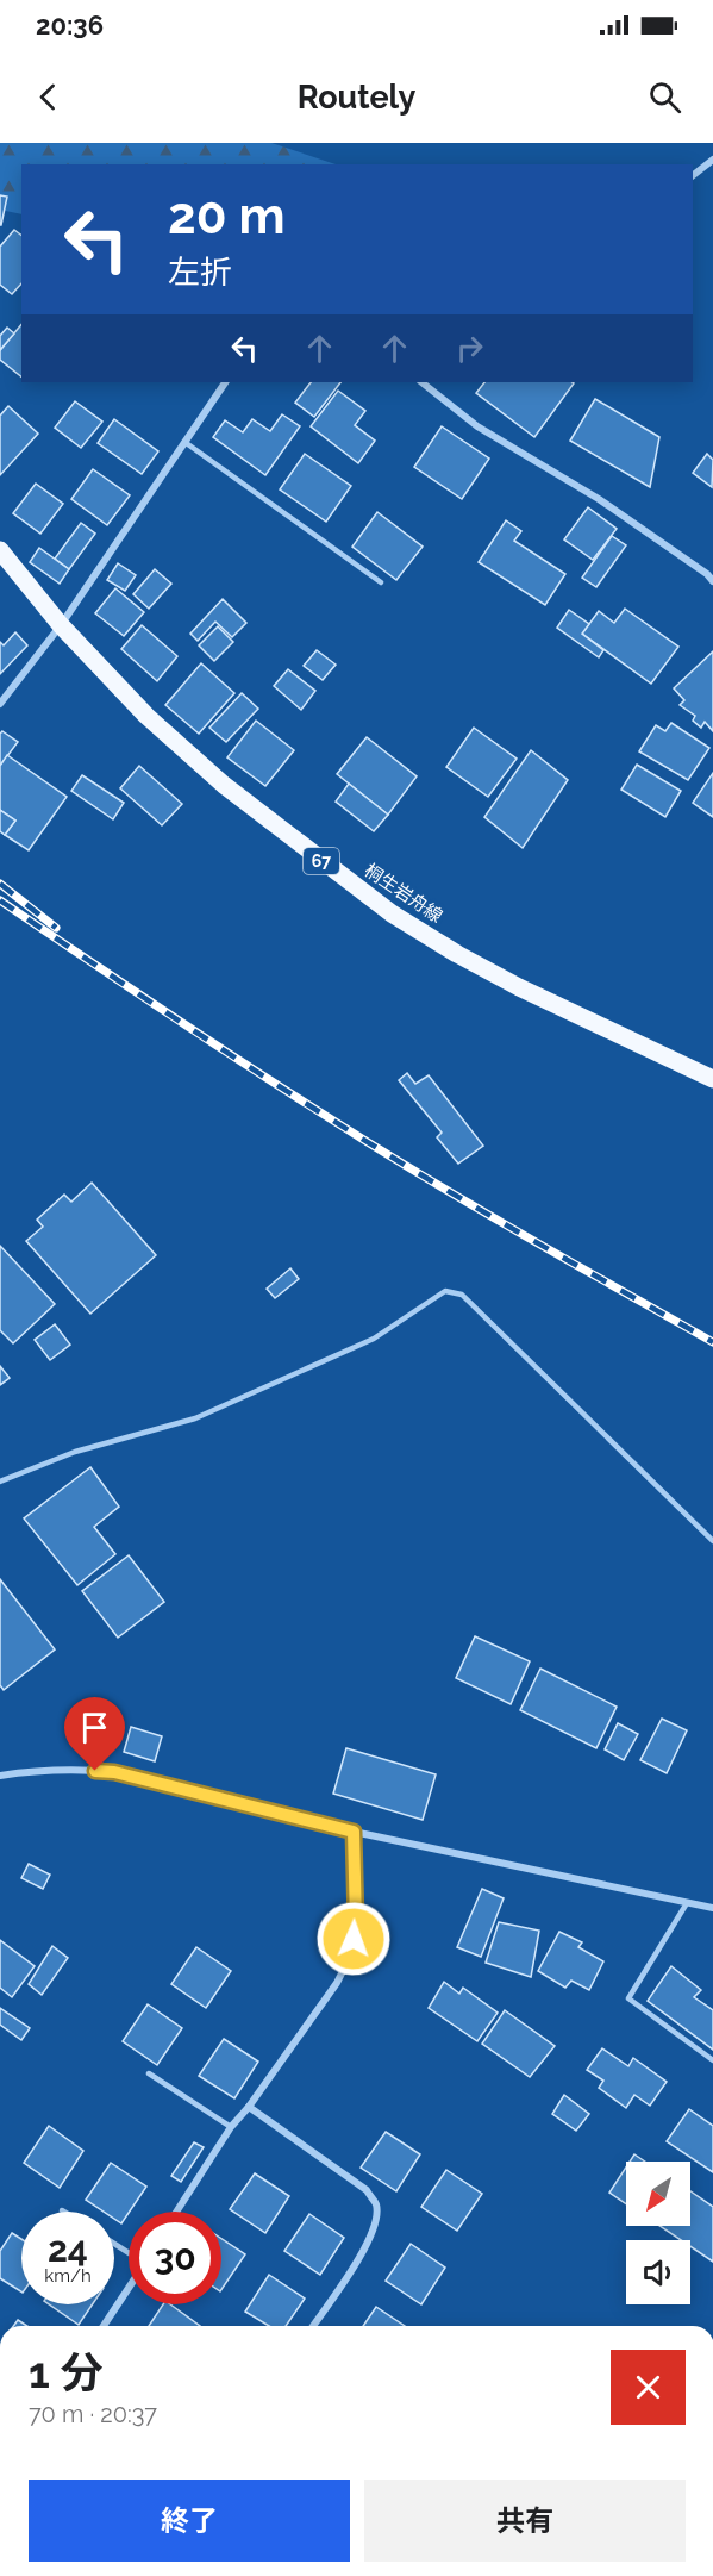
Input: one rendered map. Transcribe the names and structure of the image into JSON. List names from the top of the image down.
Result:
{
  "streets": {
    "main road": ["67", "桐生岩舟線"]
  },
  "north": "bottom left",
  "page": {
    "status": "20:36",
    "header": "Routely",
    "turn": ["20 m", "左折"],
    "speed": "24 km/h",
    "limit": "30",
    "heading": ["1 分", "70 m · 20:37"],
    "buttons": ["終了", "共有"]
  }
}
